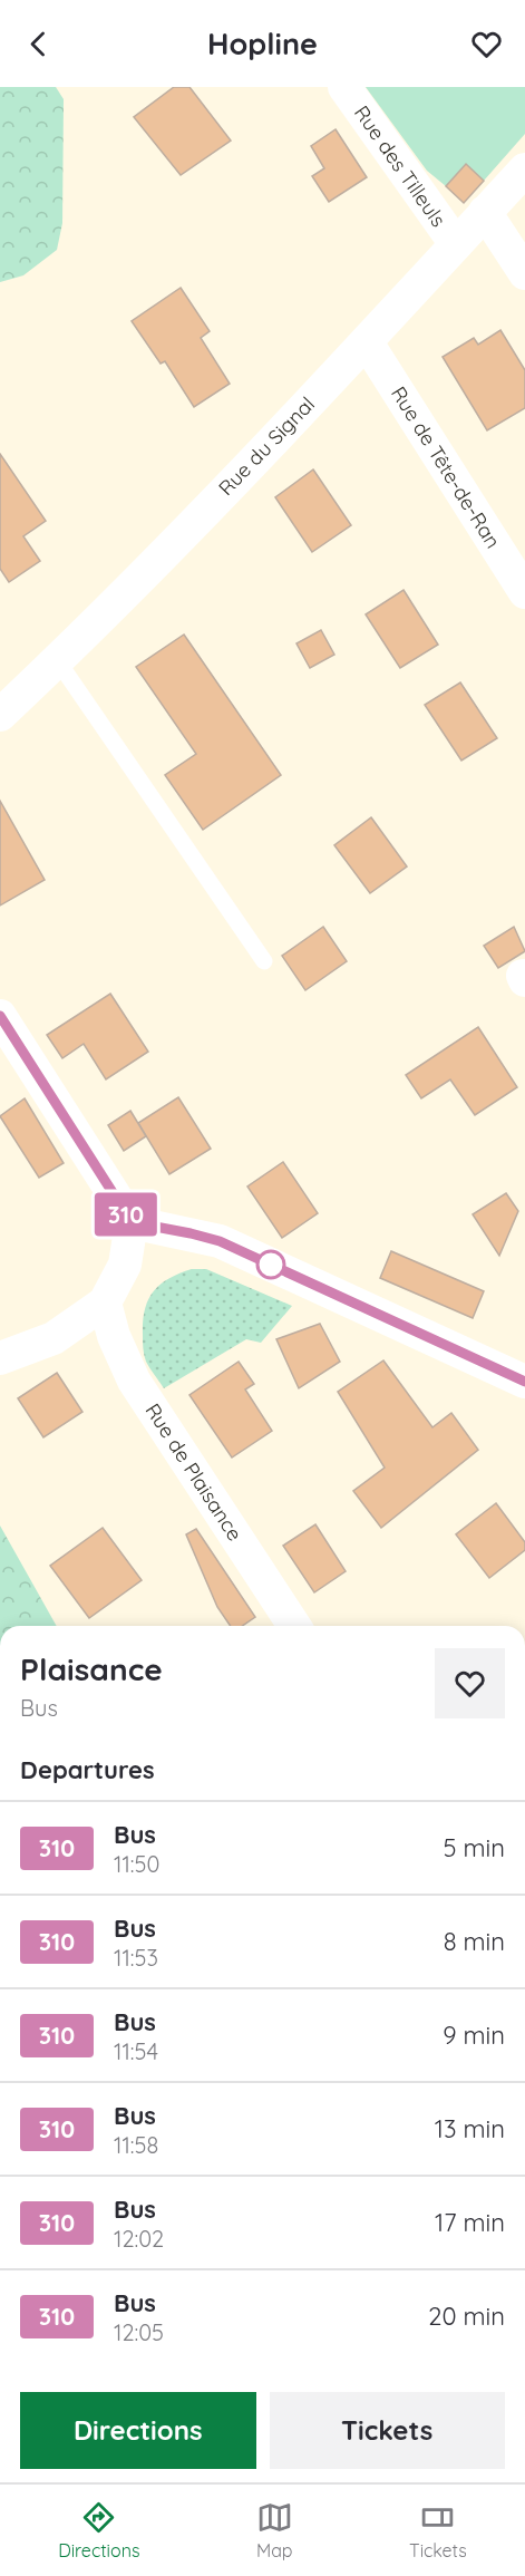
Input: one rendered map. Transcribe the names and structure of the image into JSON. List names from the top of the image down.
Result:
{
  "streets": {
    "street": [
      "Rue des Tilleuls",
      "Rue du Signal",
      "Rue de Tête-de-Ran",
      "Rue de Plaisance"
    ]
  },
  "crossings": [
    ["Rue des Tilleuls", "Rue du Signal"],
    ["Rue du Signal", "Rue de Tête-de-Ran"]
  ],
  "lines": ["bus line 310"],
  "page": {
    "header": "Hopline",
    "on_map": "310",
    "heading": [
      ["Plaisance", "Bus"],
      "Departures"
    ],
    "list": [
      {
        "mark": "310",
        "name": "Bus",
        "note": "11:50",
        "value": "5 min"
      },
      {
        "mark": "310",
        "name": "Bus",
        "note": "11:53",
        "value": "8 min"
      },
      {
        "mark": "310",
        "name": "Bus",
        "note": "11:54",
        "value": "9 min"
      },
      {
        "mark": "310",
        "name": "Bus",
        "note": "11:58",
        "value": "13 min"
      },
      {
        "mark": "310",
        "name": "Bus",
        "note": "12:02",
        "value": "17 min"
      },
      {
        "mark": "310",
        "name": "Bus",
        "note": "12:05",
        "value": "20 min"
      }
    ],
    "buttons": ["Directions", "Tickets"],
    "tabs": ["Directions", "Map", "Tickets"]
  }
}
